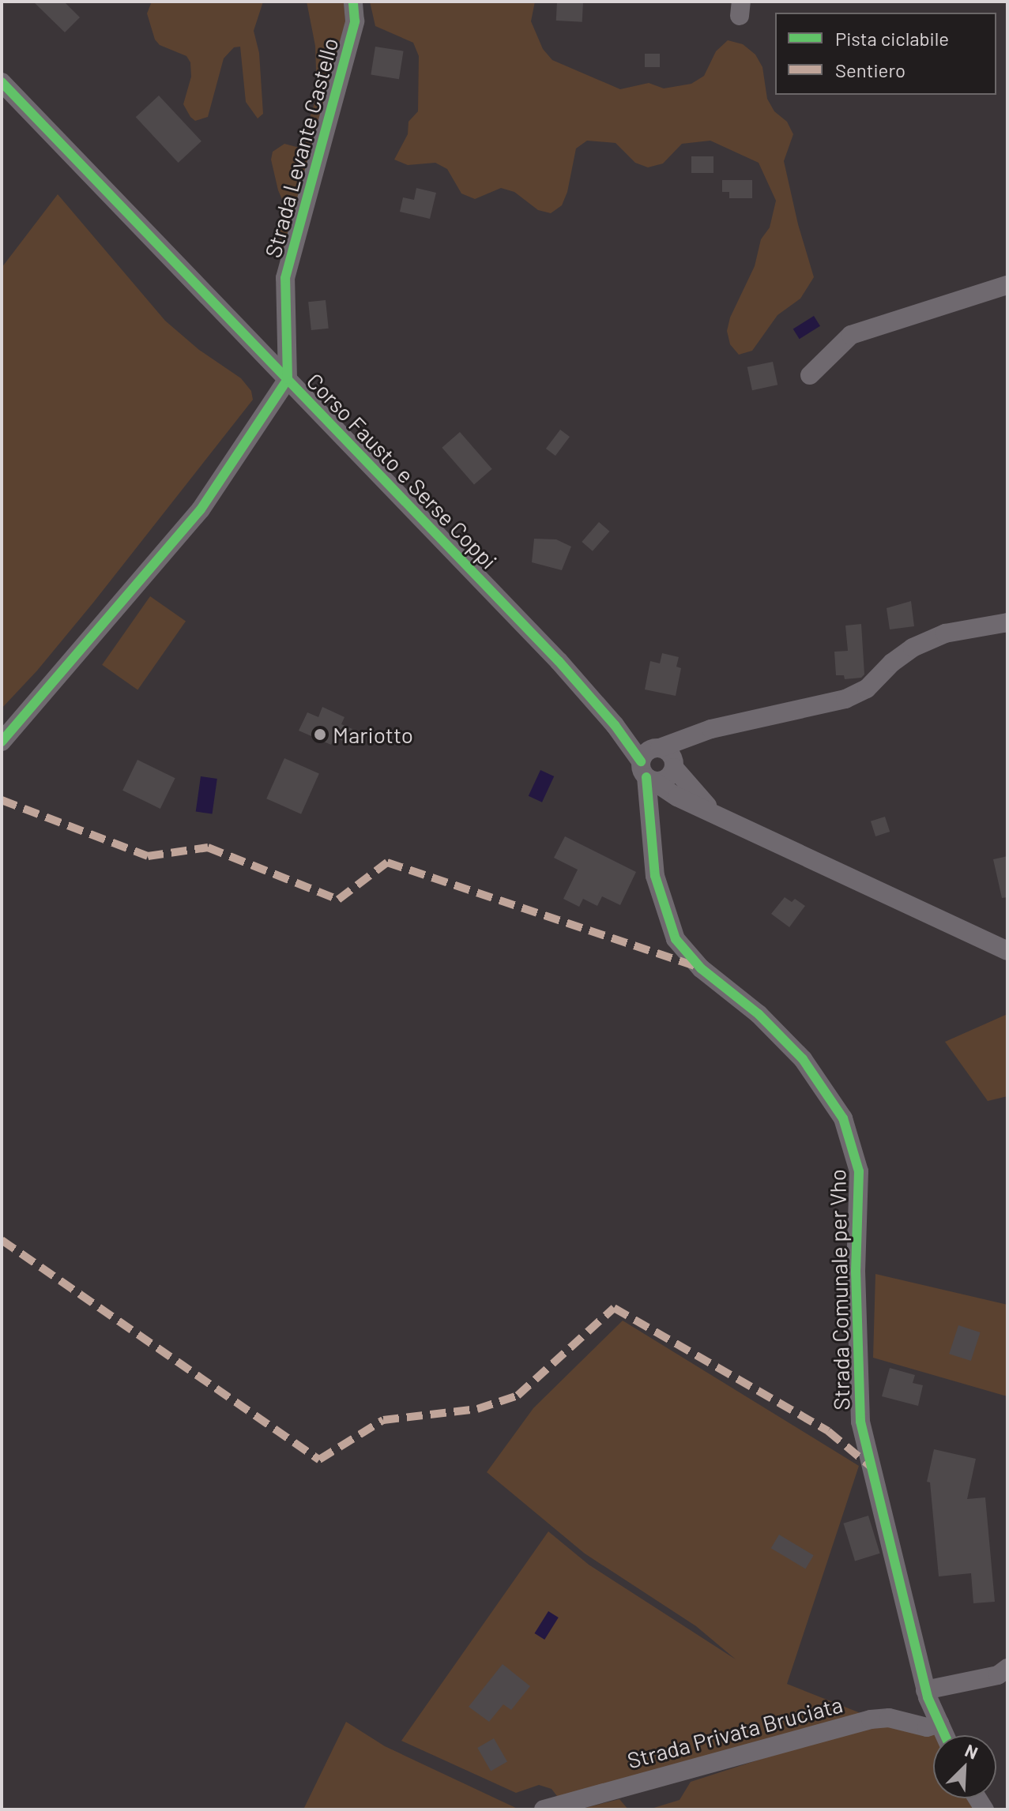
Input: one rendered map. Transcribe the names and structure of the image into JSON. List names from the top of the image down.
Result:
{
  "streets": {
    "street": [
      "Strada Levante Castello",
      "Corso Fausto e Serse Coppi",
      "Strada Comunale per Vho",
      "Strada Privata Bruciata"
    ]
  },
  "crossings": [
    ["Strada Levante Castello", "Corso Fausto e Serse Coppi"],
    ["Corso Fausto e Serse Coppi", "Strada Comunale per Vho"],
    ["Strada Comunale per Vho", "Strada Privata Bruciata"]
  ],
  "places": ["Mariotto"],
  "legend": ["Pista ciclabile", "Sentiero"],
  "north": "top right"
}
